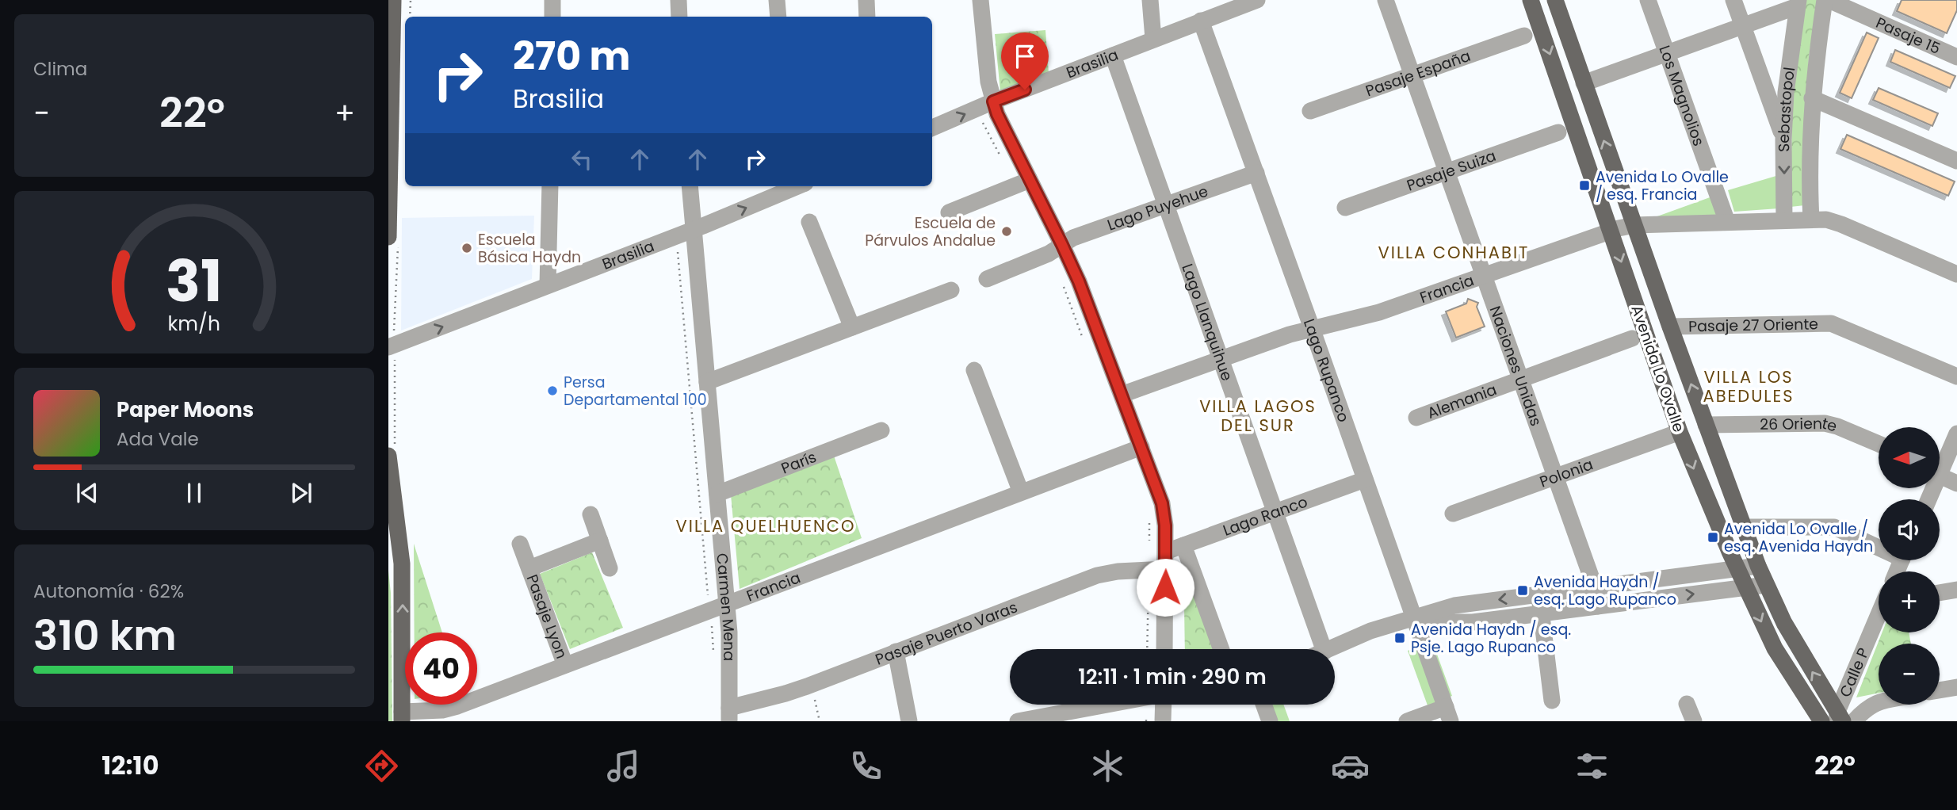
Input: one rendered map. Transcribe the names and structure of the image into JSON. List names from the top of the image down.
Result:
{
  "streets": {
    "main road": ["Avenida Lo Ovalle"],
    "street": [
      "Pasaje 15",
      "Brasilia",
      "Pasaje España",
      "Los Magnolios",
      "Sebastopol",
      "Pasaje Suiza",
      "Lago Puyehue",
      "Francia",
      "Lago Llanquihue",
      "Pasaje 27 Oriente",
      "Naciones Unidas",
      "Lago Rupanco",
      "Alemania",
      "26 Oriente",
      "París",
      "Polonia",
      "Lago Ranco",
      "Carmen Mena",
      "Pasaje Lyon",
      "Pasaje Puerto Varas",
      "Calle P"
    ]
  },
  "crossings": [
    ["Pasaje 15", "Sebastopol"],
    ["Brasilia", "Lago Llanquihue"],
    ["Brasilia", "Lago Rupanco"],
    ["Brasilia", "Carmen Mena"],
    ["Pasaje España", "Naciones Unidas"],
    ["Los Magnolios", "Francia"],
    ["Sebastopol", "Francia"],
    ["Pasaje Suiza", "Naciones Unidas"],
    ["Lago Puyehue", "Lago Llanquihue"],
    ["Lago Puyehue", "Lago Rupanco"],
    ["Francia", "Lago Llanquihue"],
    ["Francia", "Naciones Unidas"],
    ["Francia", "Avenida Lo Ovalle"],
    ["Francia", "Lago Rupanco"],
    ["Francia", "Carmen Mena"],
    ["Francia", "Pasaje Lyon"],
    ["Lago Llanquihue", "Lago Ranco"],
    ["Pasaje 27 Oriente", "Avenida Lo Ovalle"],
    ["Naciones Unidas", "Alemania"],
    ["Naciones Unidas", "Polonia"],
    ["Avenida Lo Ovalle", "26 Oriente"],
    ["Avenida Lo Ovalle", "Polonia"],
    ["Avenida Lo Ovalle", "Calle P"],
    ["Lago Rupanco", "Lago Ranco"],
    ["París", "Carmen Mena"],
    ["Carmen Mena", "Pasaje Puerto Varas"]
  ],
  "one_way": ["Brasilia"],
  "districts": [
    "VILLA CONHABIT",
    "VILLA LOS ABEDULES",
    "VILLA LAGOS DEL SUR",
    "VILLA QUELHUENCO"
  ],
  "places": {
    "transit": [
      "Avenida Lo Ovalle / esq. Francia",
      "Avenida Lo Ovalle / esq. Avenida Haydn",
      "Avenida Haydn / esq. Lago Rupanco",
      "Avenida Haydn / esq. Psje. Lago Rupanco"
    ],
    "other": ["Escuela de Párvulos Andalue", "Escuela Básica Haydn", "Persa Departamental 100"]
  },
  "north": "left",
  "page": {
    "tile": [
      "Clima",
      ["Autonomía · 62%", "310 km"]
    ],
    "turn": ["270 m", "Brasilia"],
    "heat": ["−", "22°", "+"],
    "song": ["Paper Moons", "Ada Vale"],
    "map_buttons": ["+", "−"],
    "limit": "40",
    "trip": "12:11 · 1 min · 290 m",
    "tabs": ["12:10", "22°"],
    "gauge": ["31", "km/h"]
  }
}
